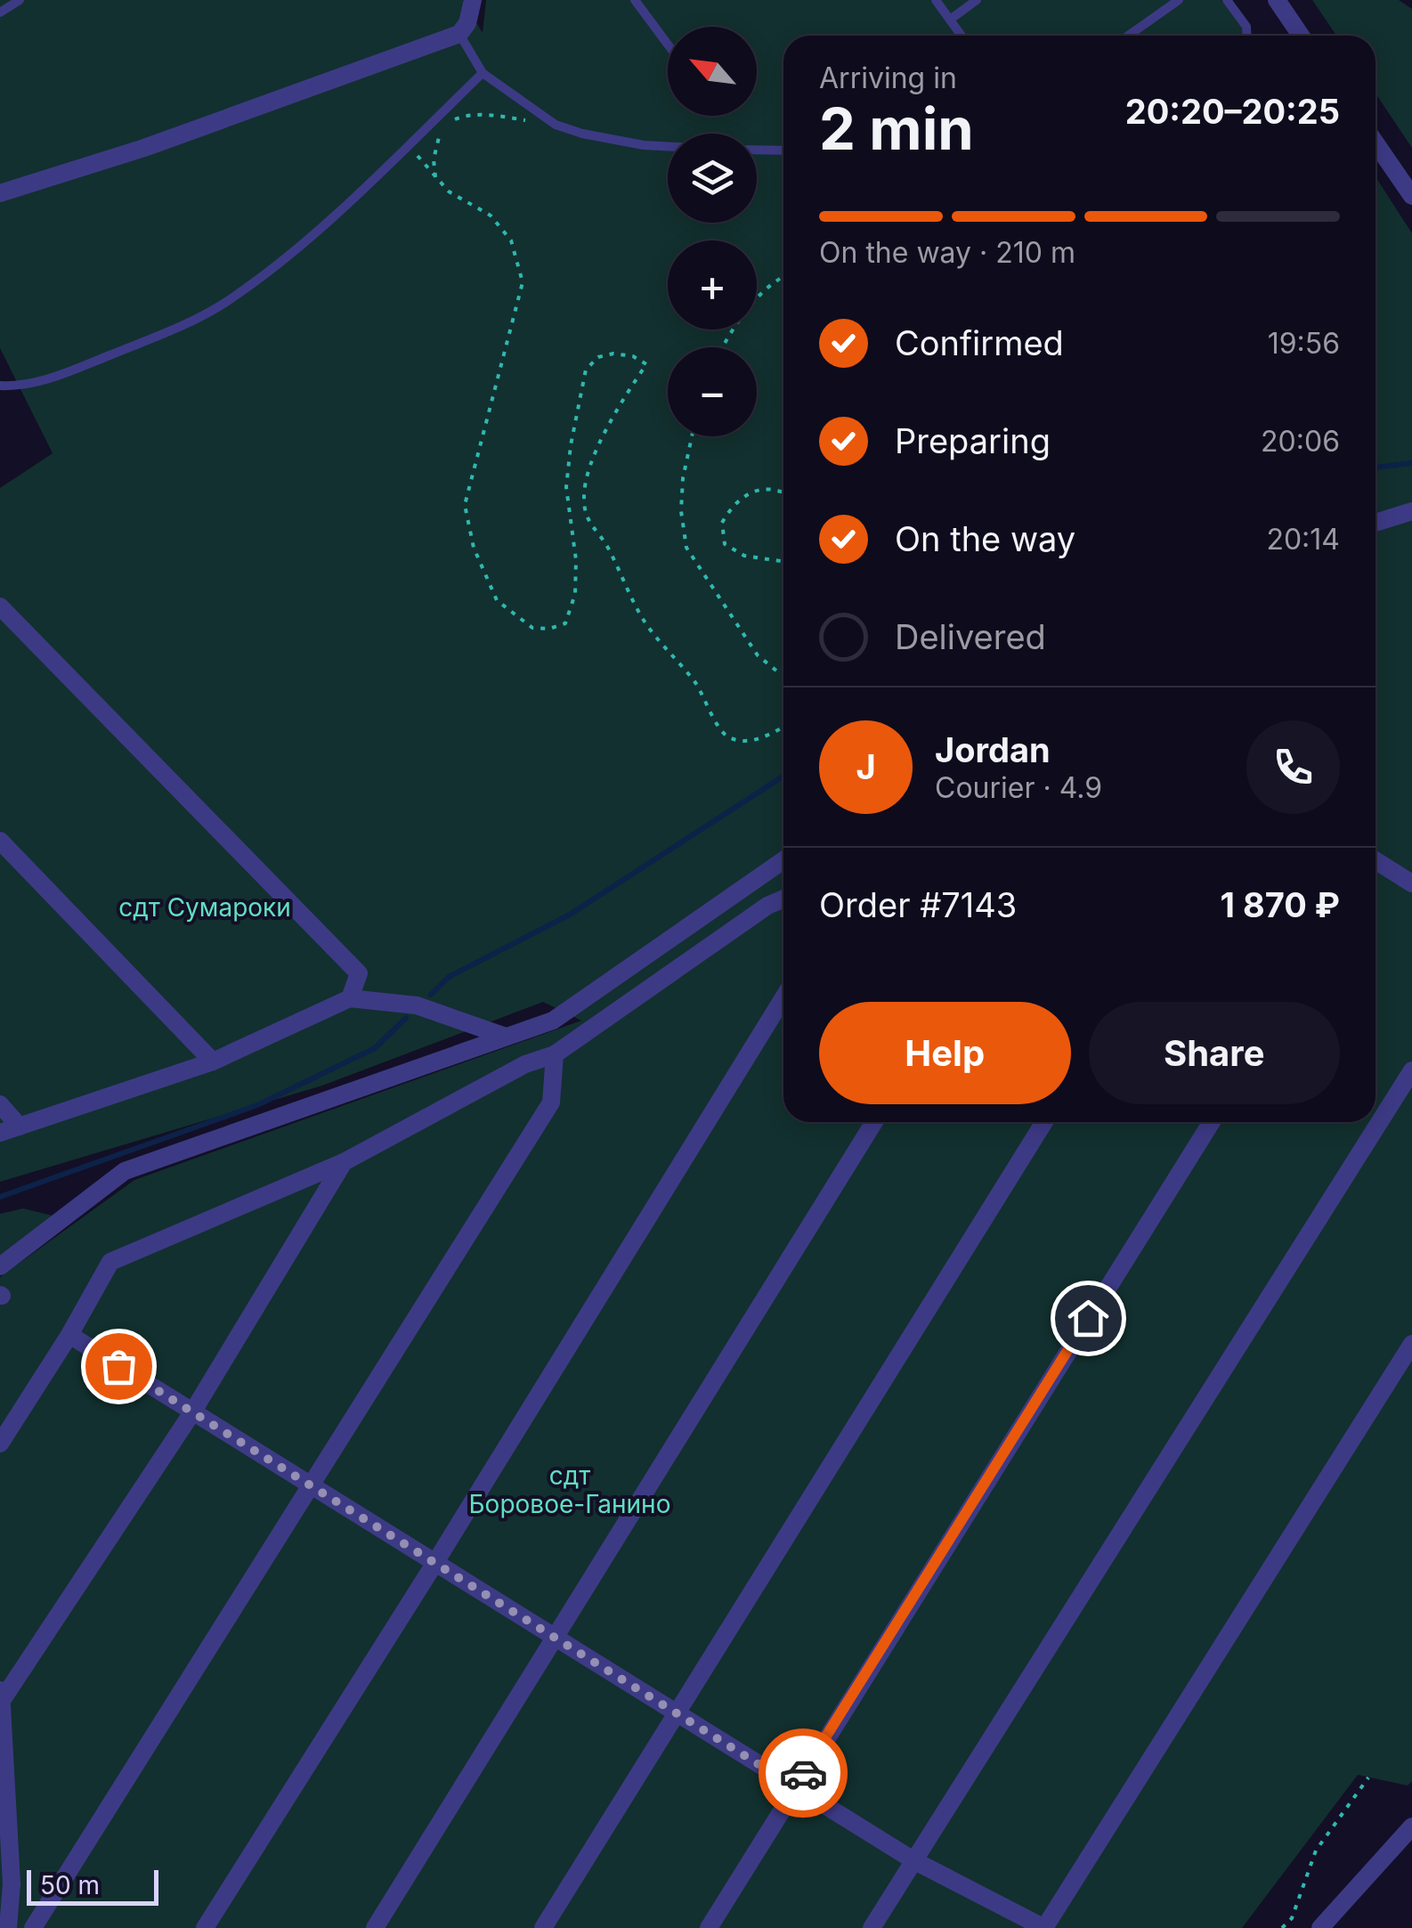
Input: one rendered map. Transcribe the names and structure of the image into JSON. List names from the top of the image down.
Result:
{
  "parks": ["сдт Сумароки", "сдт Боровое-Ганино"],
  "scale_bar": "50 m",
  "north": "top left",
  "page": {
    "map_buttons": ["+", "−"],
    "heading": ["2 min", "Arriving in", "20:20–20:25"],
    "panel": [
      "Jordan",
      "Courier · 4.9",
      "Order #7143",
      "1 870 ₽"
    ],
    "bar": "On the way · 210 m",
    "list": [
      ["Confirmed", "19:56"],
      ["Preparing", "20:06"],
      ["On the way", "20:14"],
      "Delivered"
    ],
    "round": "J",
    "buttons": ["Help", "Share"],
    "scale": "50 m"
  }
}
